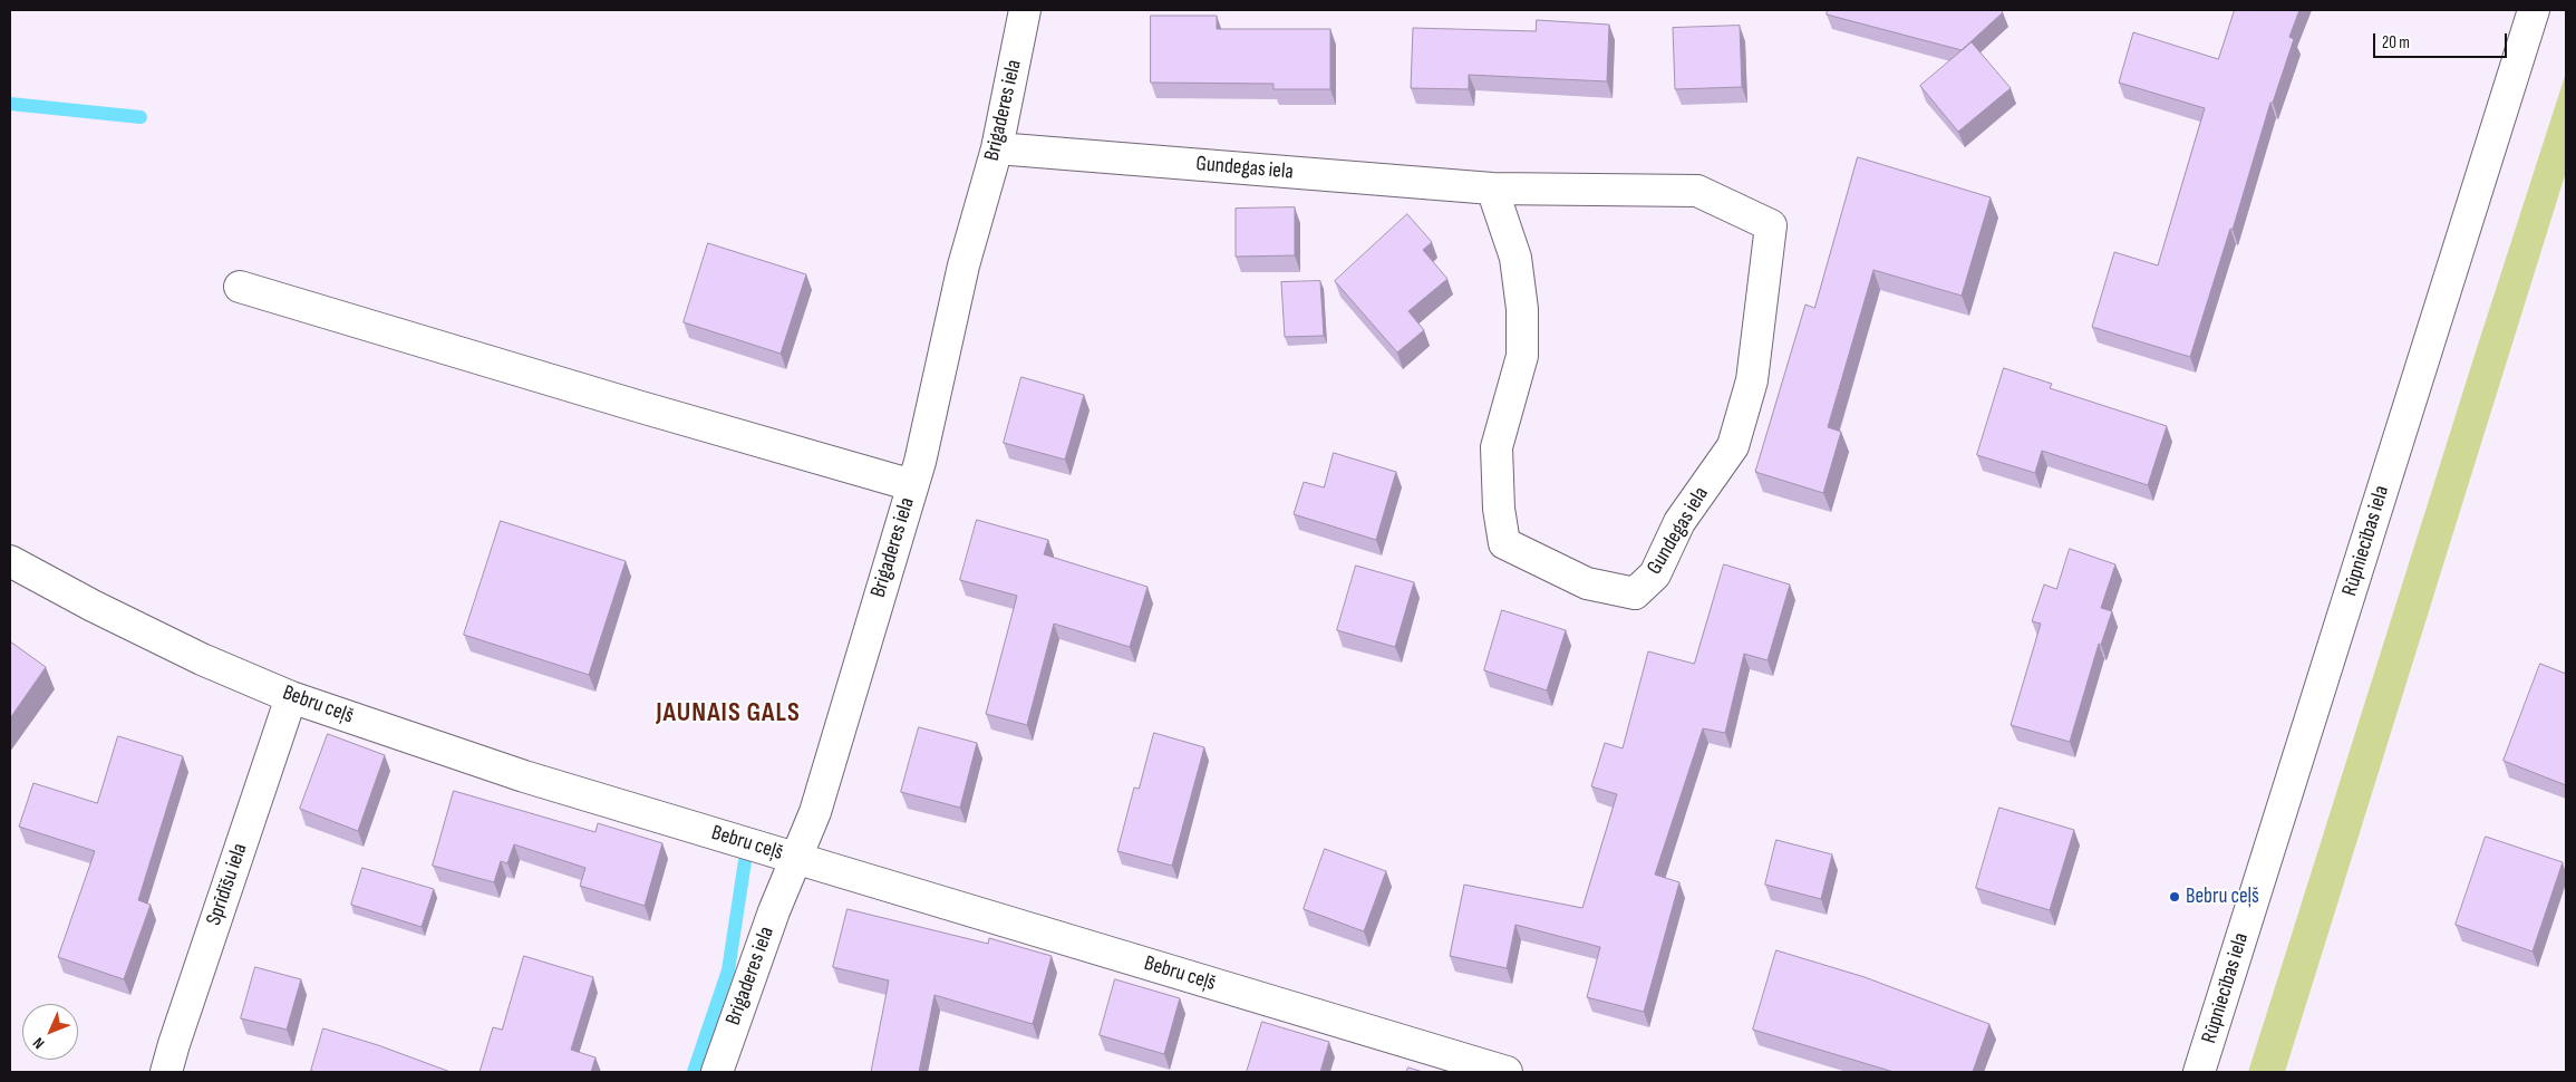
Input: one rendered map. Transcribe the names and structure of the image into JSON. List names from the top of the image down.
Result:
{
  "streets": {
    "street": [
      "Brigaderes iela",
      "Gundegas iela",
      "Rūpniecības iela",
      "Bebru ceļš",
      "Sprīdīšu iela"
    ]
  },
  "crossings": [
    ["Brigaderes iela", "Gundegas iela"],
    ["Brigaderes iela", "Bebru ceļš"],
    ["Bebru ceļš", "Sprīdīšu iela"]
  ],
  "districts": ["JAUNAIS GALS"],
  "places": ["Bebru ceļš"],
  "scale_bar": "20 m",
  "north": "bottom left"
}
